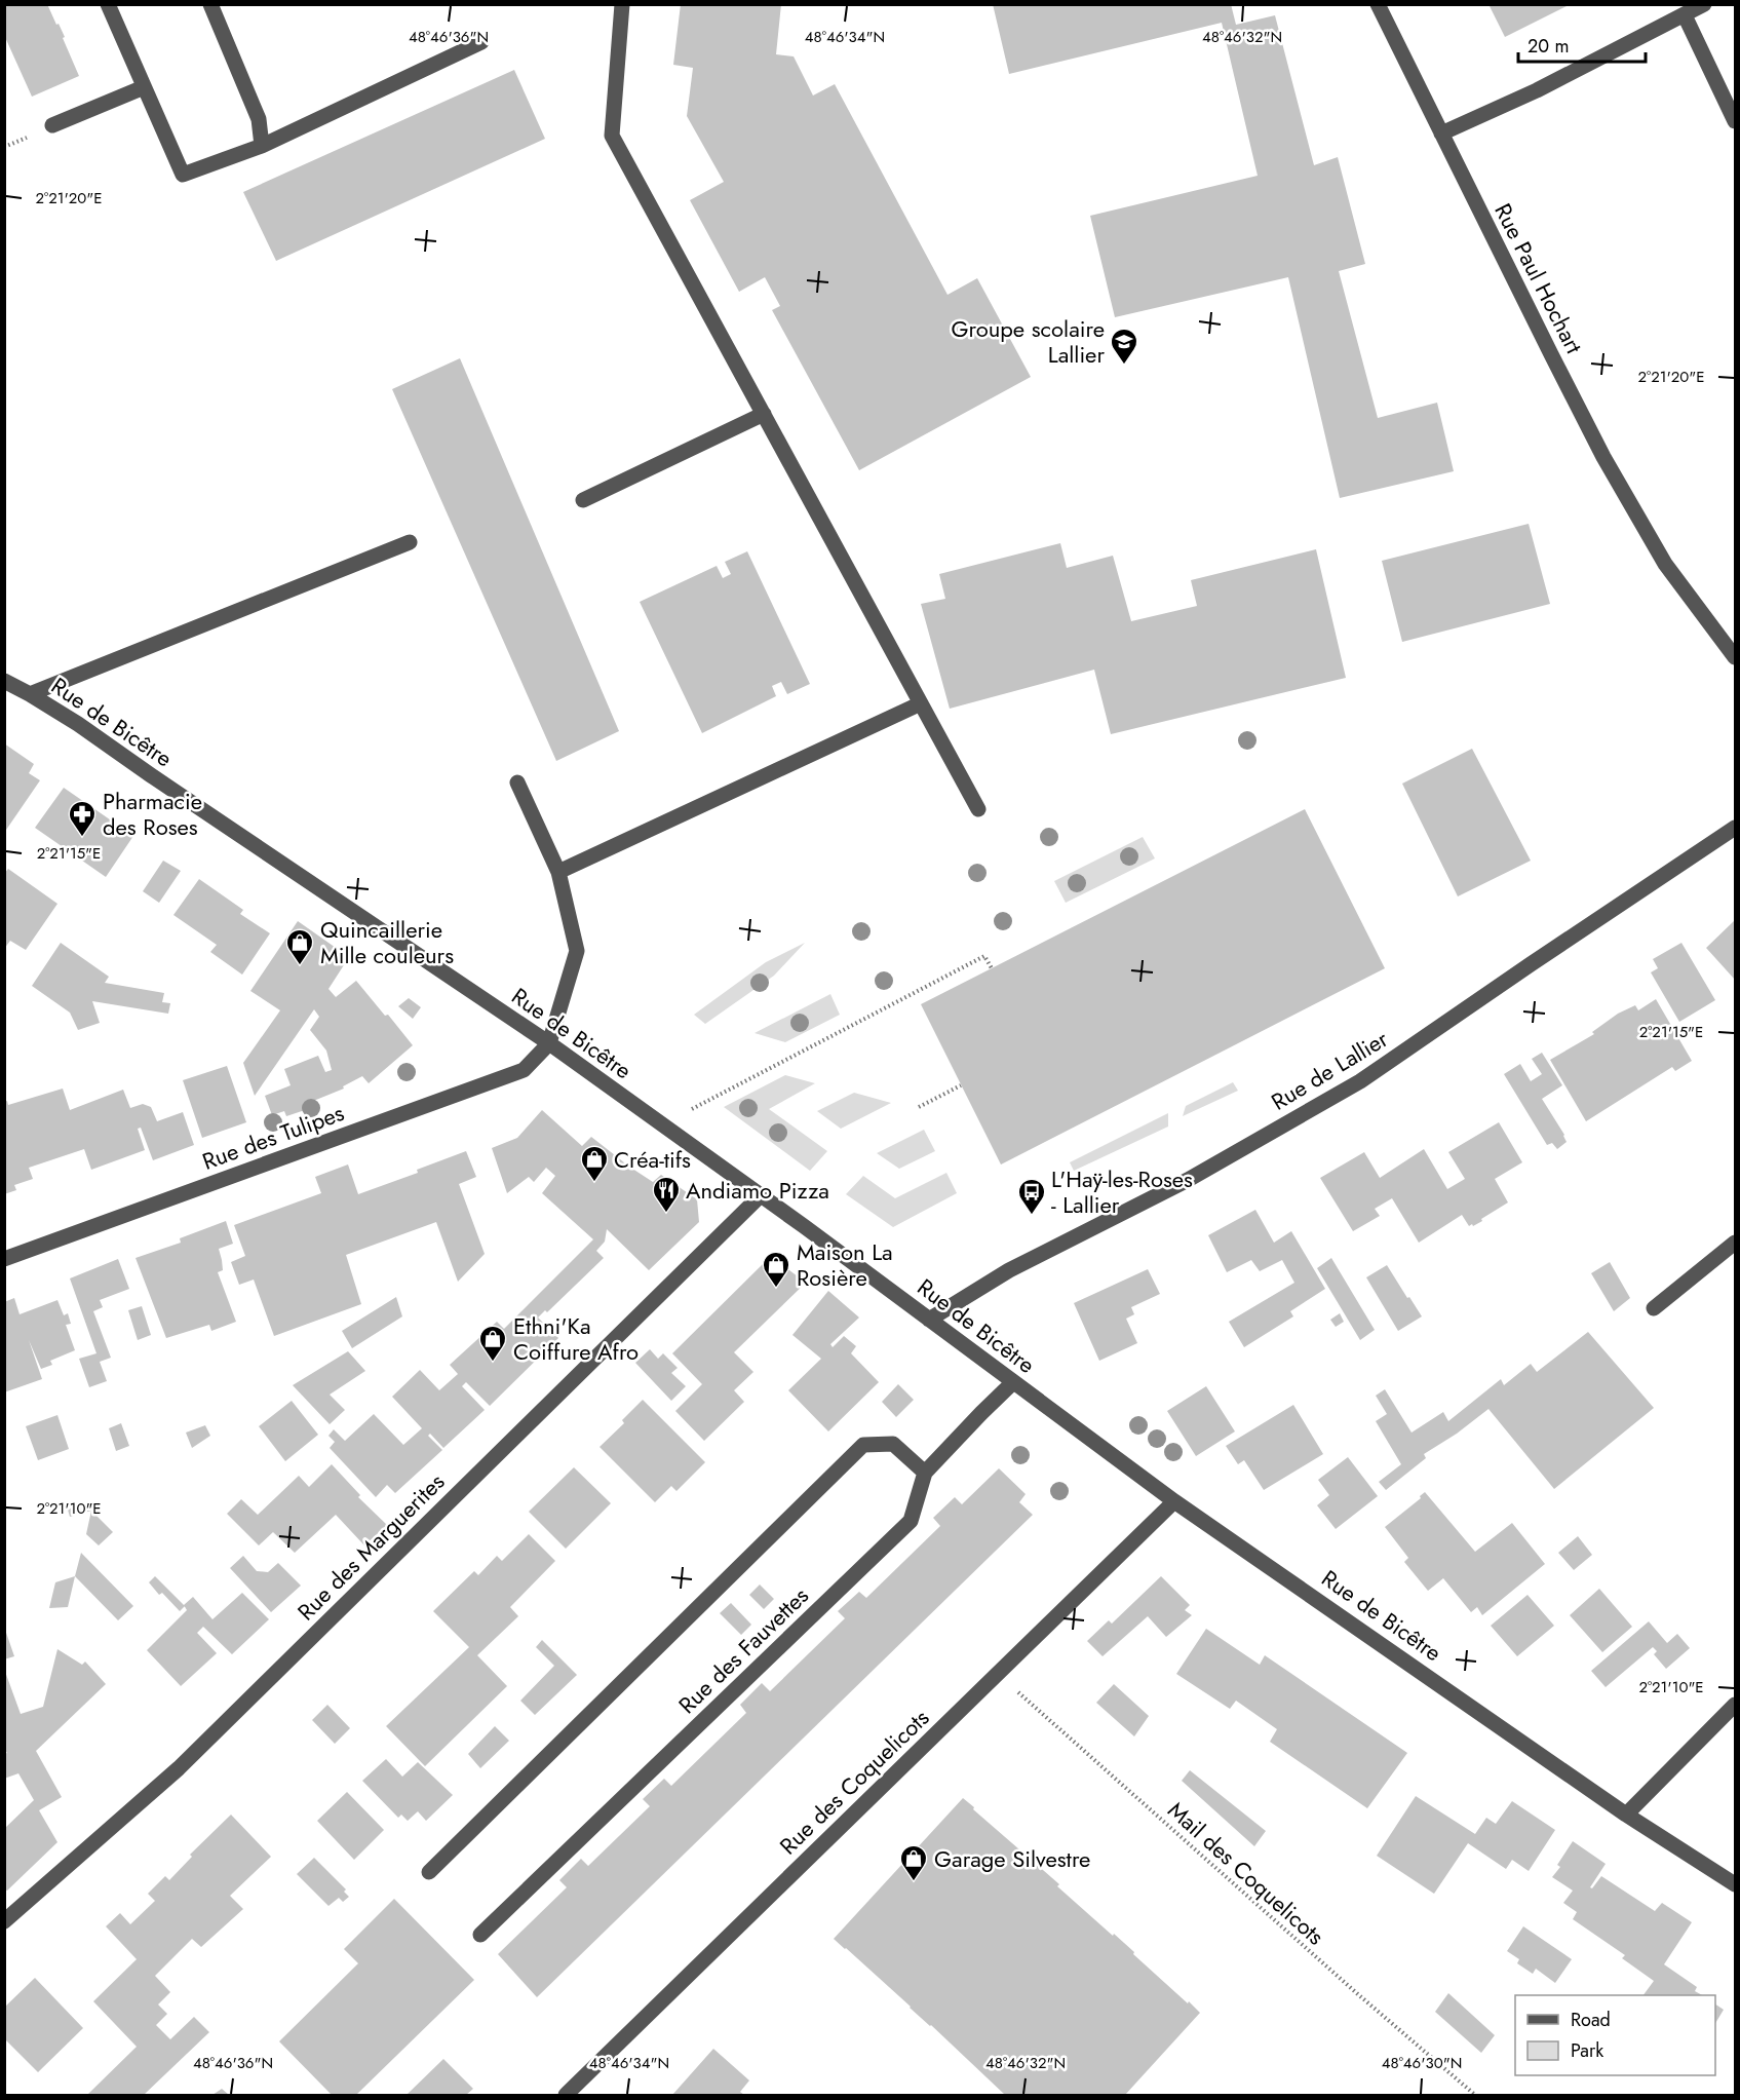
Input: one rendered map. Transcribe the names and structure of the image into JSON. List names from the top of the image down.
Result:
{
  "streets": {
    "street": [
      "Rue Paul Hochart",
      "Rue de Bicêtre",
      "Rue de Lallier",
      "Rue des Tulipes",
      "Rue des Marguerites",
      "Rue des Fauvettes",
      "Rue des Coquelicots"
    ],
    "path": ["Mail des Coquelicots"]
  },
  "crossings": [
    ["Rue de Bicêtre", "Rue de Lallier"],
    ["Rue de Bicêtre", "Rue des Tulipes"],
    ["Rue de Bicêtre", "Rue des Marguerites"],
    ["Rue de Bicêtre", "Rue des Fauvettes"],
    ["Rue de Bicêtre", "Rue des Coquelicots"],
    ["Rue des Coquelicots", "Mail des Coquelicots"]
  ],
  "places": {
    "school or university": ["Groupe scolaire Lallier"],
    "pharmacy": ["Pharmacie des Roses"],
    "shop": [
      "Quincaillerie Mille couleurs",
      "Créa-tifs",
      "Maison La Rosière",
      "Ethni'Ka Coiffure Afro",
      "Garage Silvestre"
    ],
    "restaurant": ["Andiamo Pizza"],
    "bus stop": ["L'Haÿ-les-Roses - Lallier"]
  },
  "legend": ["Road", "Park"],
  "scale_bar": "20 m",
  "coordinates": [
    "48°46'36\"N",
    "48°46'34\"N",
    "48°46'32\"N",
    "2°21'20\"E",
    "2°21'15\"E",
    "2°21'10\"E",
    "48°46'30\"N"
  ]
}
